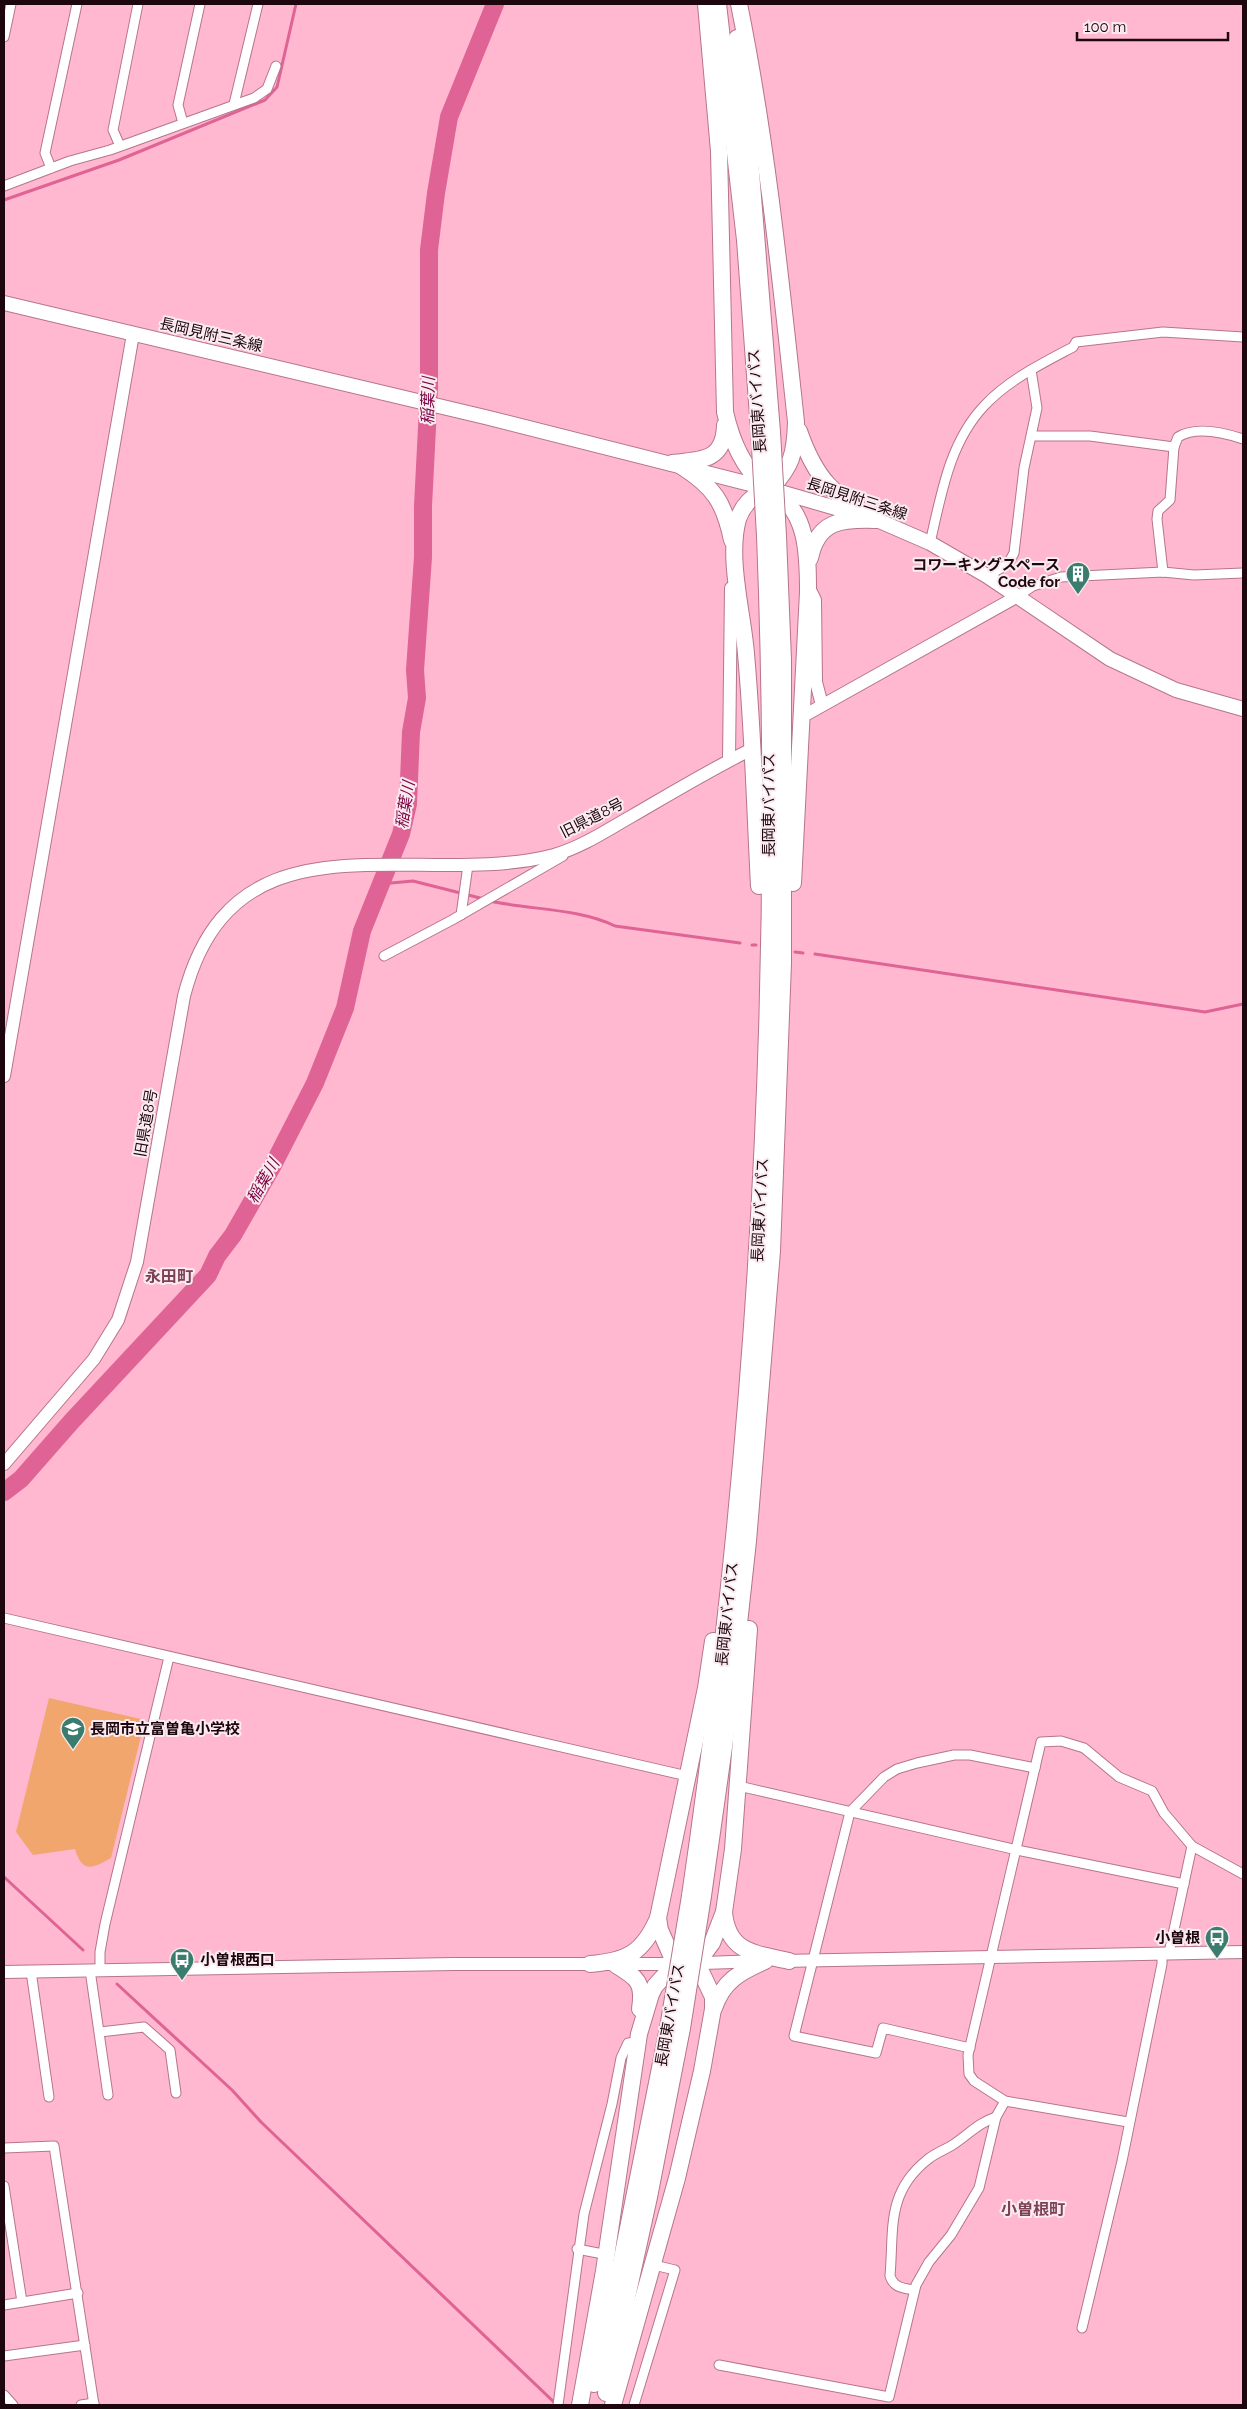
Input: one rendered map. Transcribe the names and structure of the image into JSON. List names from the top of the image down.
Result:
{
  "streets": {
    "highway": ["長岡東バイパス"],
    "main road": ["長岡見附三条線"],
    "street": ["旧県道8号"]
  },
  "districts": ["永田町", "小曽根町"],
  "water": ["稲葉川"],
  "places": {
    "building": ["コワーキングスペース Code for"],
    "school or university": ["長岡市立富曽亀小学校"],
    "bus stop": ["小曽根", "小曽根西口"]
  },
  "scale_bar": "100 m"
}
